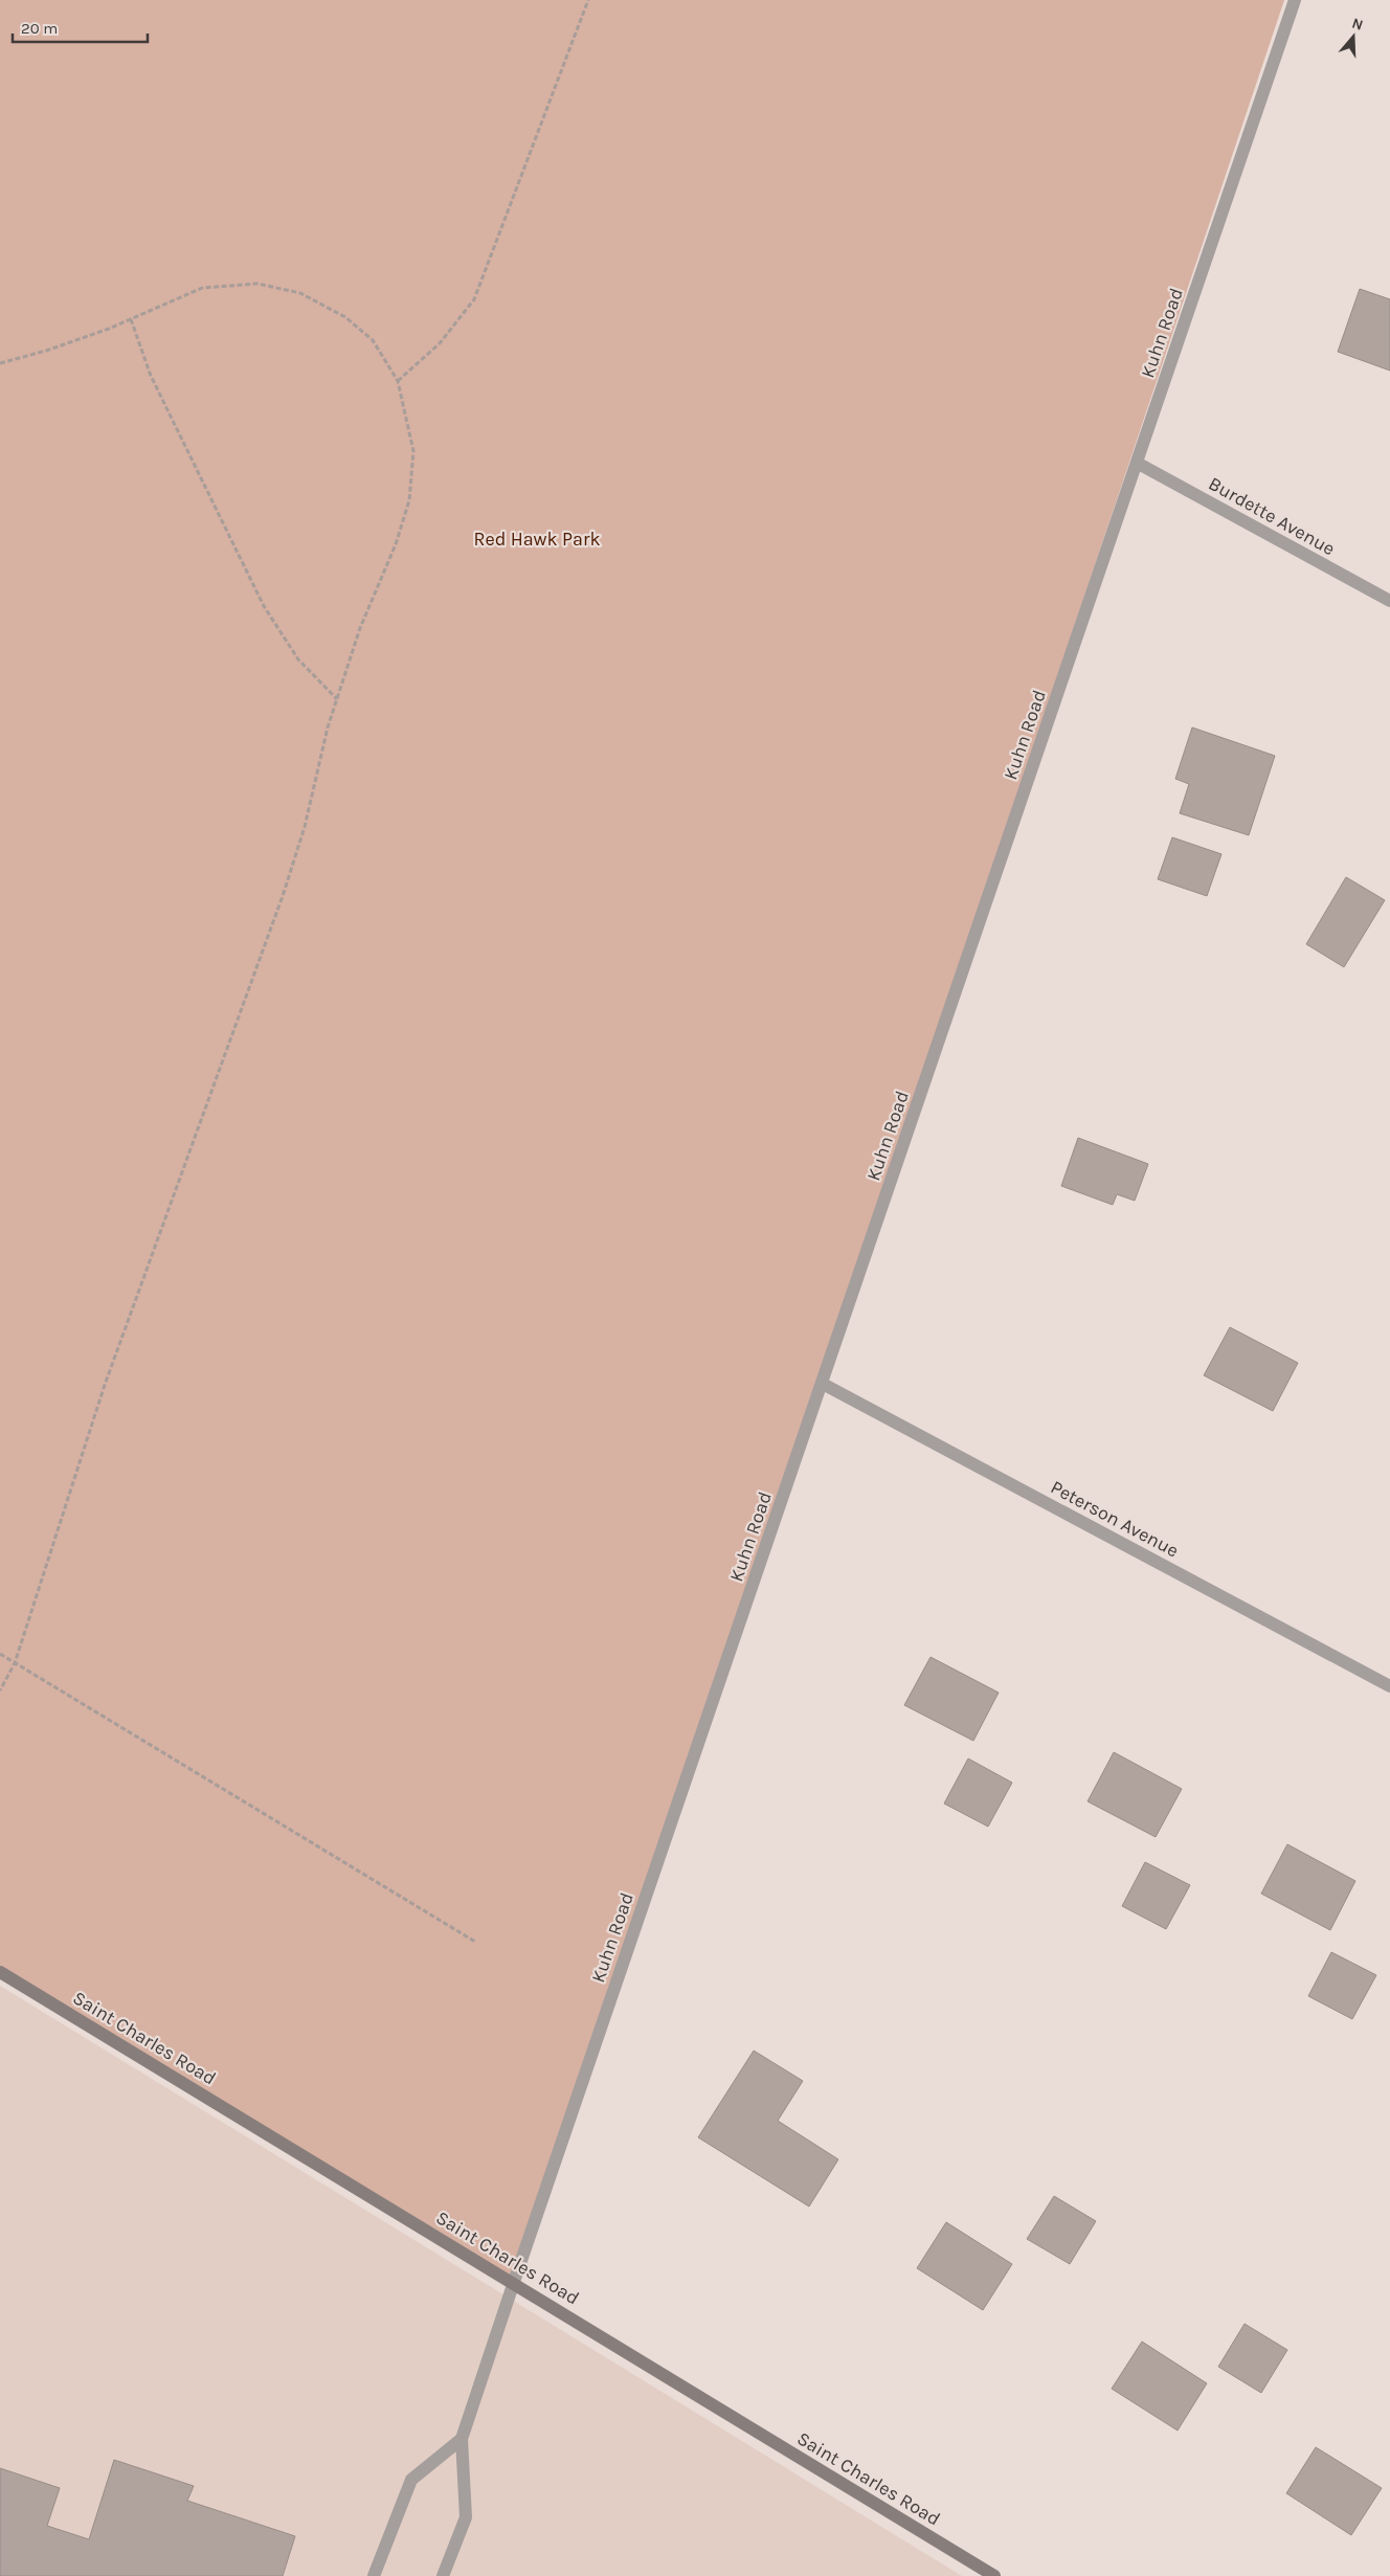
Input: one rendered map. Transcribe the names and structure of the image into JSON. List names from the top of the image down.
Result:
{
  "streets": {
    "street": [
      "Kuhn Road",
      "Burdette Avenue",
      "Peterson Avenue",
      "Saint Charles Road"
    ]
  },
  "crossings": [
    ["Kuhn Road", "Burdette Avenue"],
    ["Kuhn Road", "Peterson Avenue"],
    ["Kuhn Road", "Saint Charles Road"]
  ],
  "parks": ["Red Hawk Park"],
  "scale_bar": "20 m",
  "north": "top"
}
